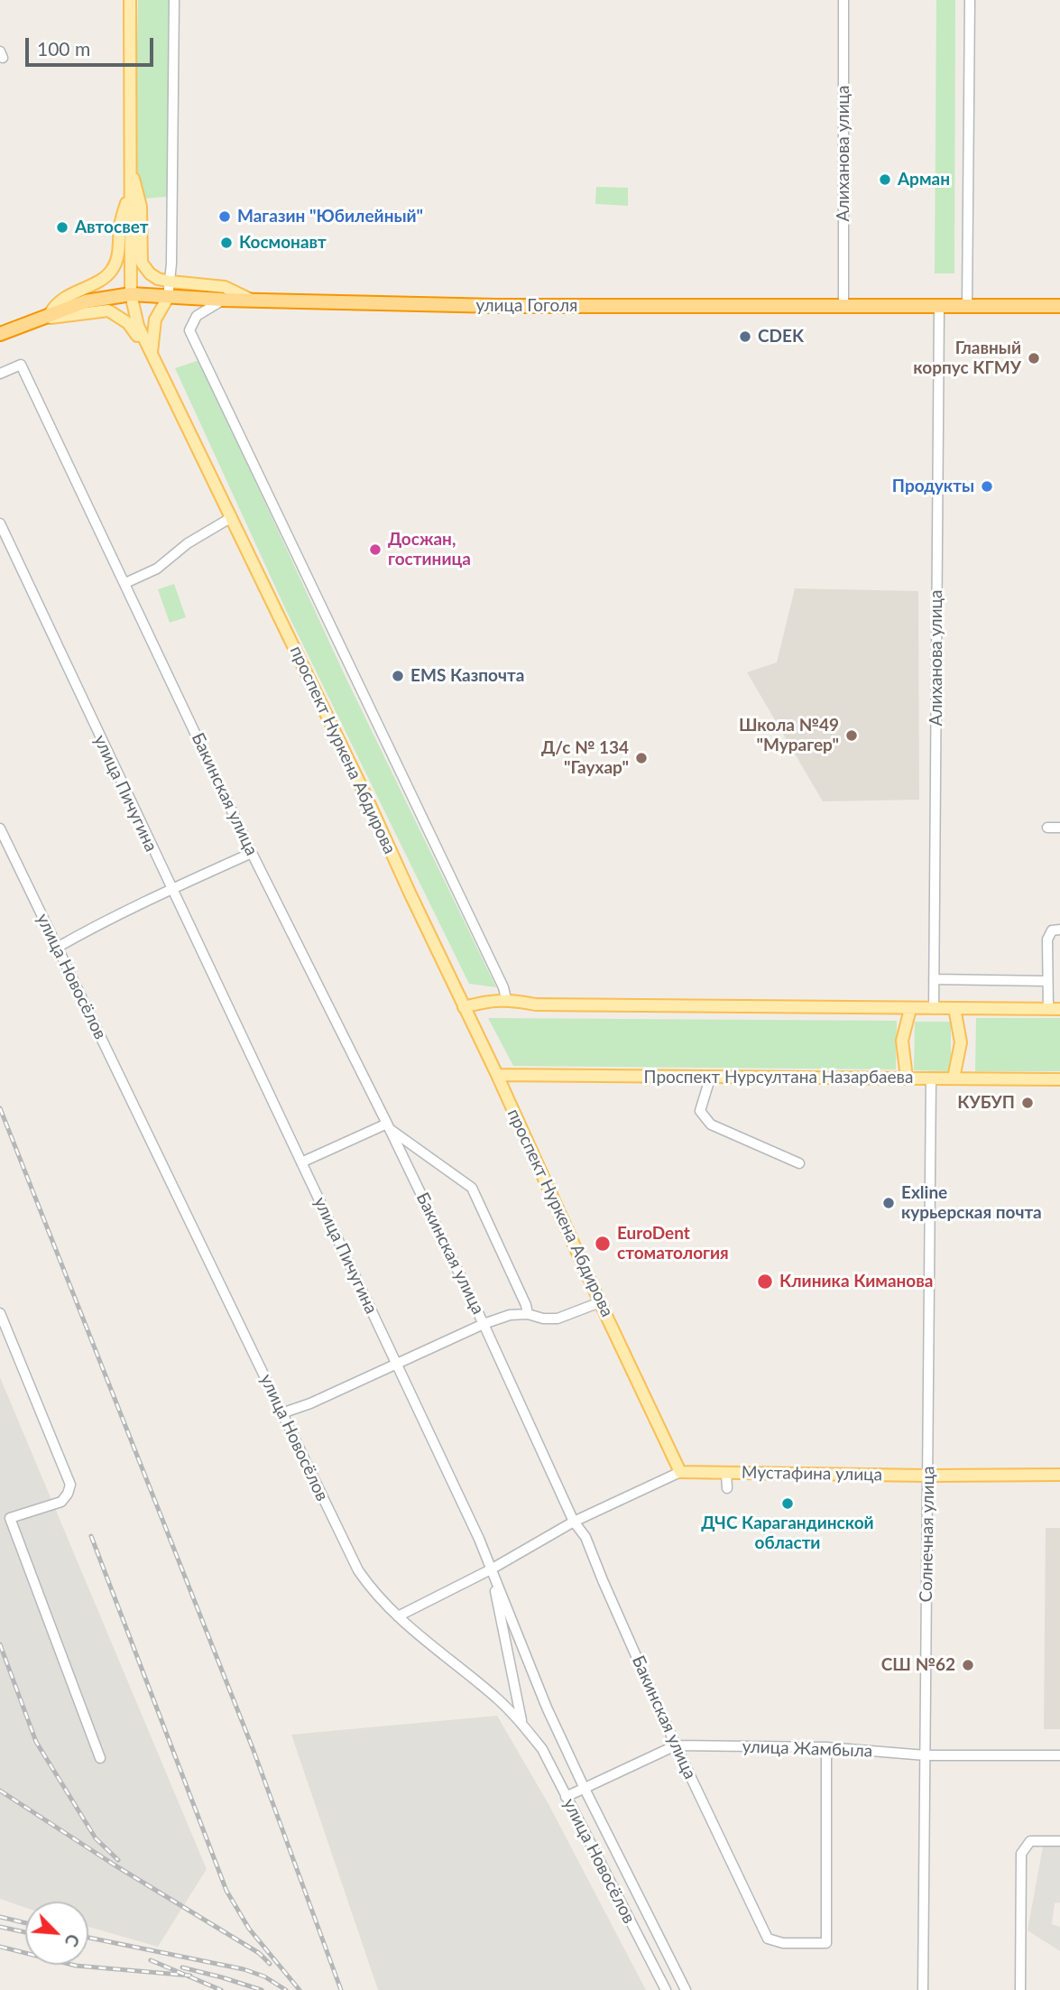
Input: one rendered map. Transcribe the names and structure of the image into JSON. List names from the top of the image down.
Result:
{
  "streets": {
    "highway": ["улица Гоголя"],
    "main road": ["проспект Нуркена Абдирова", "Проспект Нурсултана Назарбаева", "Мустафина улица"],
    "street": [
      "Алиханова улица",
      "улица Пичугина",
      "Бакинская улица",
      "улица Новосёлов",
      "Солнечная улица",
      "улица Жамбыла"
    ]
  },
  "crossings": [
    ["Алиханова улица", "улица Гоголя"],
    ["улица Гоголя", "проспект Нуркена Абдирова"],
    ["проспект Нуркена Абдирова", "Проспект Нурсултана Назарбаева"],
    ["проспект Нуркена Абдирова", "Мустафина улица"],
    ["улица Пичугина", "Мустафина улица"],
    ["улица Пичугина", "улица Жамбыла"],
    ["Бакинская улица", "Мустафина улица"],
    ["Бакинская улица", "улица Жамбыла"],
    ["улица Новосёлов", "Мустафина улица"],
    ["улица Новосёлов", "улица Жамбыла"],
    ["Проспект Нурсултана Назарбаева", "Солнечная улица"],
    ["Мустафина улица", "Солнечная улица"],
    ["Солнечная улица", "улица Жамбыла"]
  ],
  "places": [
    "Арман",
    "Магазин \"Юбилейный\"",
    "Автосвет",
    "Космонавт",
    "CDEK",
    "Главный корпус КГМУ",
    "Продукты",
    "Досжан, гостиница",
    "EMS Казпочта",
    "Школа №49 \"Мурагер\"",
    "Д/с № 134 \"Гаухар\"",
    "КУБУП",
    "Exline курьерская почта",
    "EuroDent стоматология",
    "Клиника Киманова",
    "ДЧС Карагандинской области",
    "СШ №62"
  ],
  "scale_bar": "100 m",
  "north": "bottom right"
}
